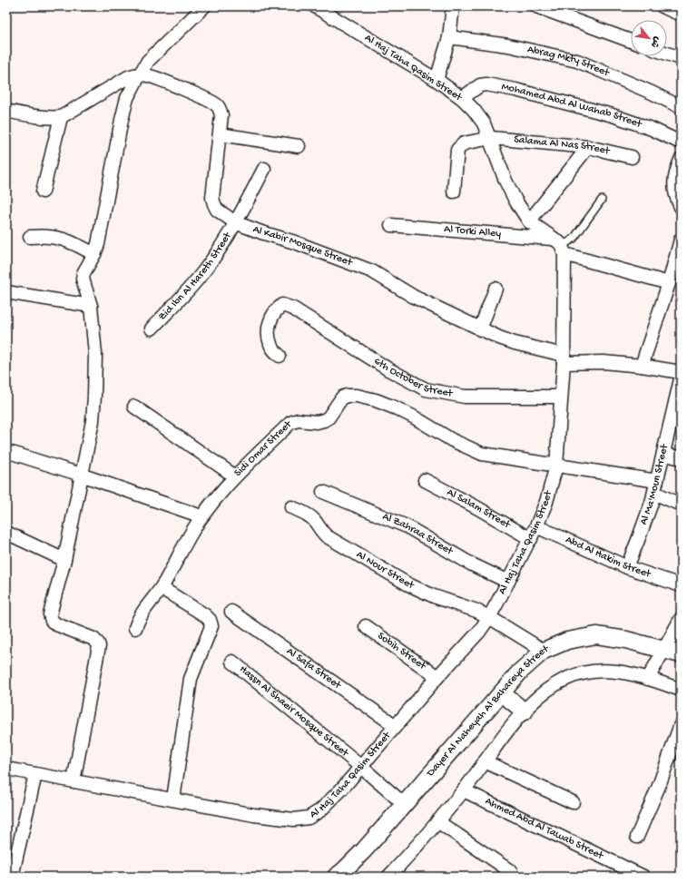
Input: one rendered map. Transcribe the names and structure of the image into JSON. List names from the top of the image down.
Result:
{
  "streets": {
    "street": [
      "Abrag Mkty Street",
      "Al Haj Taha Qasim Street",
      "Mohamed Abd Al Wahab Street",
      "Salama Al Nas Street",
      "Al Torki Alley",
      "Al Kabir Mosque Street",
      "Zid Ibn Al Hareth Street",
      "6th October Street",
      "Sidi Omar Street",
      "Al Ma'Moun Street",
      "Al Salam Street",
      "Al Zahraa Street",
      "Abd Al Hakim Street",
      "Al Nour Street",
      "Sobih Street",
      "Al Safa Street",
      "Hassn Al Shaeir Mosque Street",
      "Dayer Al Naheyah Al Bahareya Street",
      "Ahmed Abd Al Tawab Street"
    ]
  },
  "crossings": [
    ["Al Haj Taha Qasim Street", "Mohamed Abd Al Wahab Street"],
    ["Al Haj Taha Qasim Street", "Salama Al Nas Street"],
    ["Al Haj Taha Qasim Street", "Al Torki Alley"],
    ["Al Haj Taha Qasim Street", "Al Kabir Mosque Street"],
    ["Al Haj Taha Qasim Street", "6th October Street"],
    ["Al Haj Taha Qasim Street", "Sidi Omar Street"],
    ["Al Haj Taha Qasim Street", "Al Salam Street"],
    ["Al Haj Taha Qasim Street", "Al Zahraa Street"],
    ["Al Haj Taha Qasim Street", "Abd Al Hakim Street"],
    ["Al Haj Taha Qasim Street", "Al Nour Street"],
    ["Al Haj Taha Qasim Street", "Sobih Street"],
    ["Al Haj Taha Qasim Street", "Al Safa Street"],
    ["Al Haj Taha Qasim Street", "Hassn Al Shaeir Mosque Street"],
    ["Al Kabir Mosque Street", "Zid Ibn Al Hareth Street"],
    ["Al Ma'Moun Street", "Abd Al Hakim Street"],
    ["Al Nour Street", "Dayer Al Naheyah Al Bahareya Street"],
    ["Hassn Al Shaeir Mosque Street", "Dayer Al Naheyah Al Bahareya Street"]
  ],
  "north": "bottom right"
}
